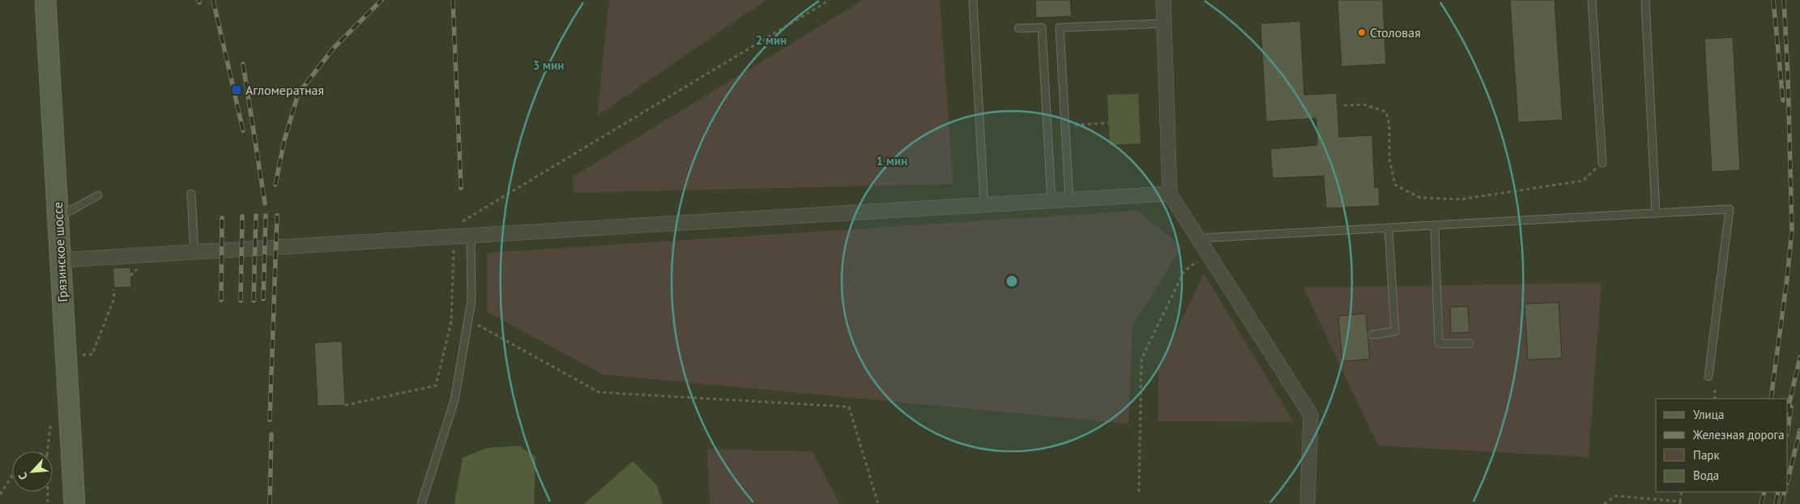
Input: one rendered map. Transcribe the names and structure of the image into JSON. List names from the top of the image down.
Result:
{
  "streets": {
    "main road": ["Грязинское шоссе"]
  },
  "places": {
    "other": ["Столовая"],
    "transit": ["Агломератная"]
  },
  "legend": [
    "Улица",
    "Железная дорога",
    "Парк",
    "Вода"
  ],
  "north": "bottom left",
  "rings": ["2 мин", "3 мин", "1 мин"]
}
